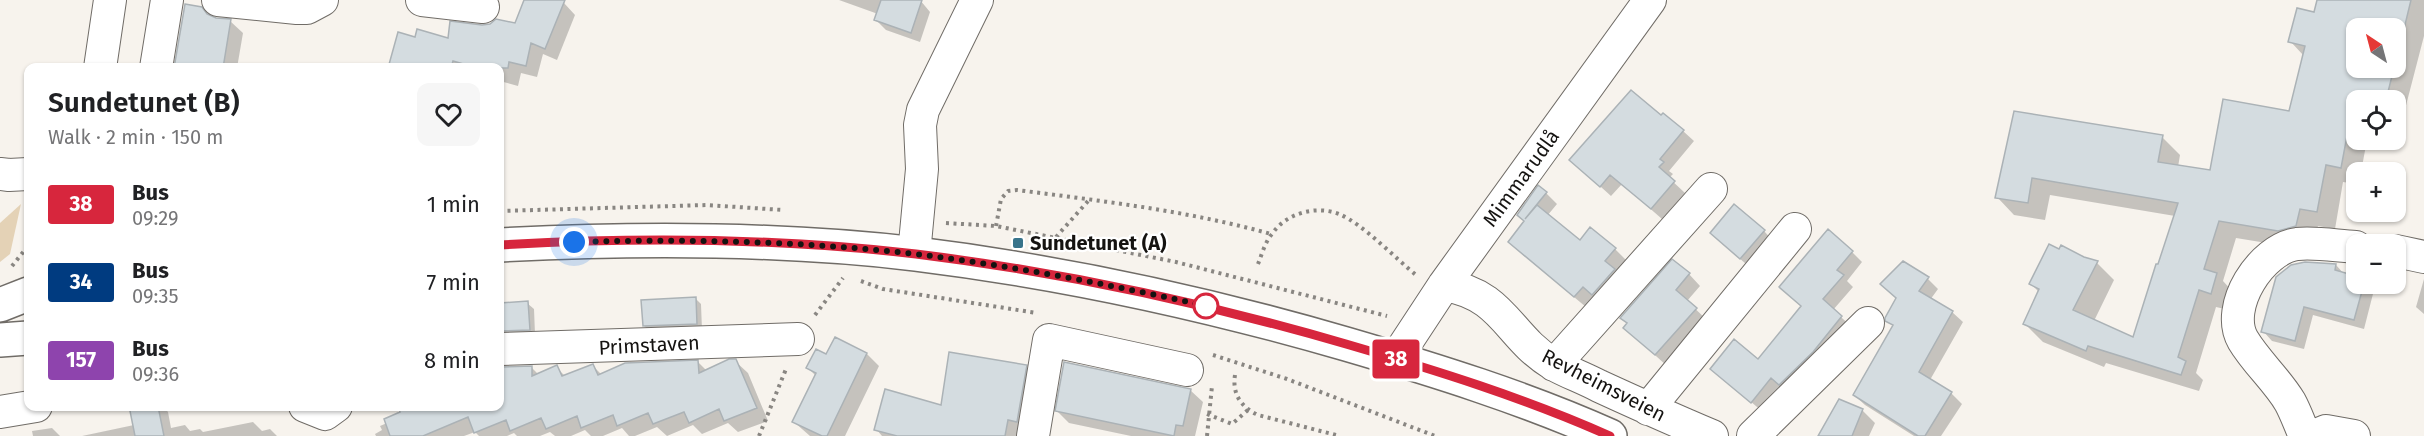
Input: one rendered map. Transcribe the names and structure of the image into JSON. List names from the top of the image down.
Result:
{
  "streets": {
    "street": ["Mimmarudlå", "Primstaven", "Revheimsveien"]
  },
  "crossings": [
    ["Mimmarudlå", "Revheimsveien"]
  ],
  "places": {
    "transit": ["Sundetunet (A)"]
  },
  "lines": ["bus line 38"],
  "north": "top left",
  "page": {
    "on_map": "38",
    "map_buttons": ["+", "−"],
    "heading": ["Sundetunet (B)", "Walk · 2 min · 150 m"],
    "list": [
      {
        "mark": "38",
        "name": "Bus",
        "note": "09:29",
        "value": "1 min"
      },
      {
        "mark": "34",
        "name": "Bus",
        "note": "09:35",
        "value": "7 min"
      },
      {
        "mark": "157",
        "name": "Bus",
        "note": "09:36",
        "value": "8 min"
      }
    ]
  }
}
